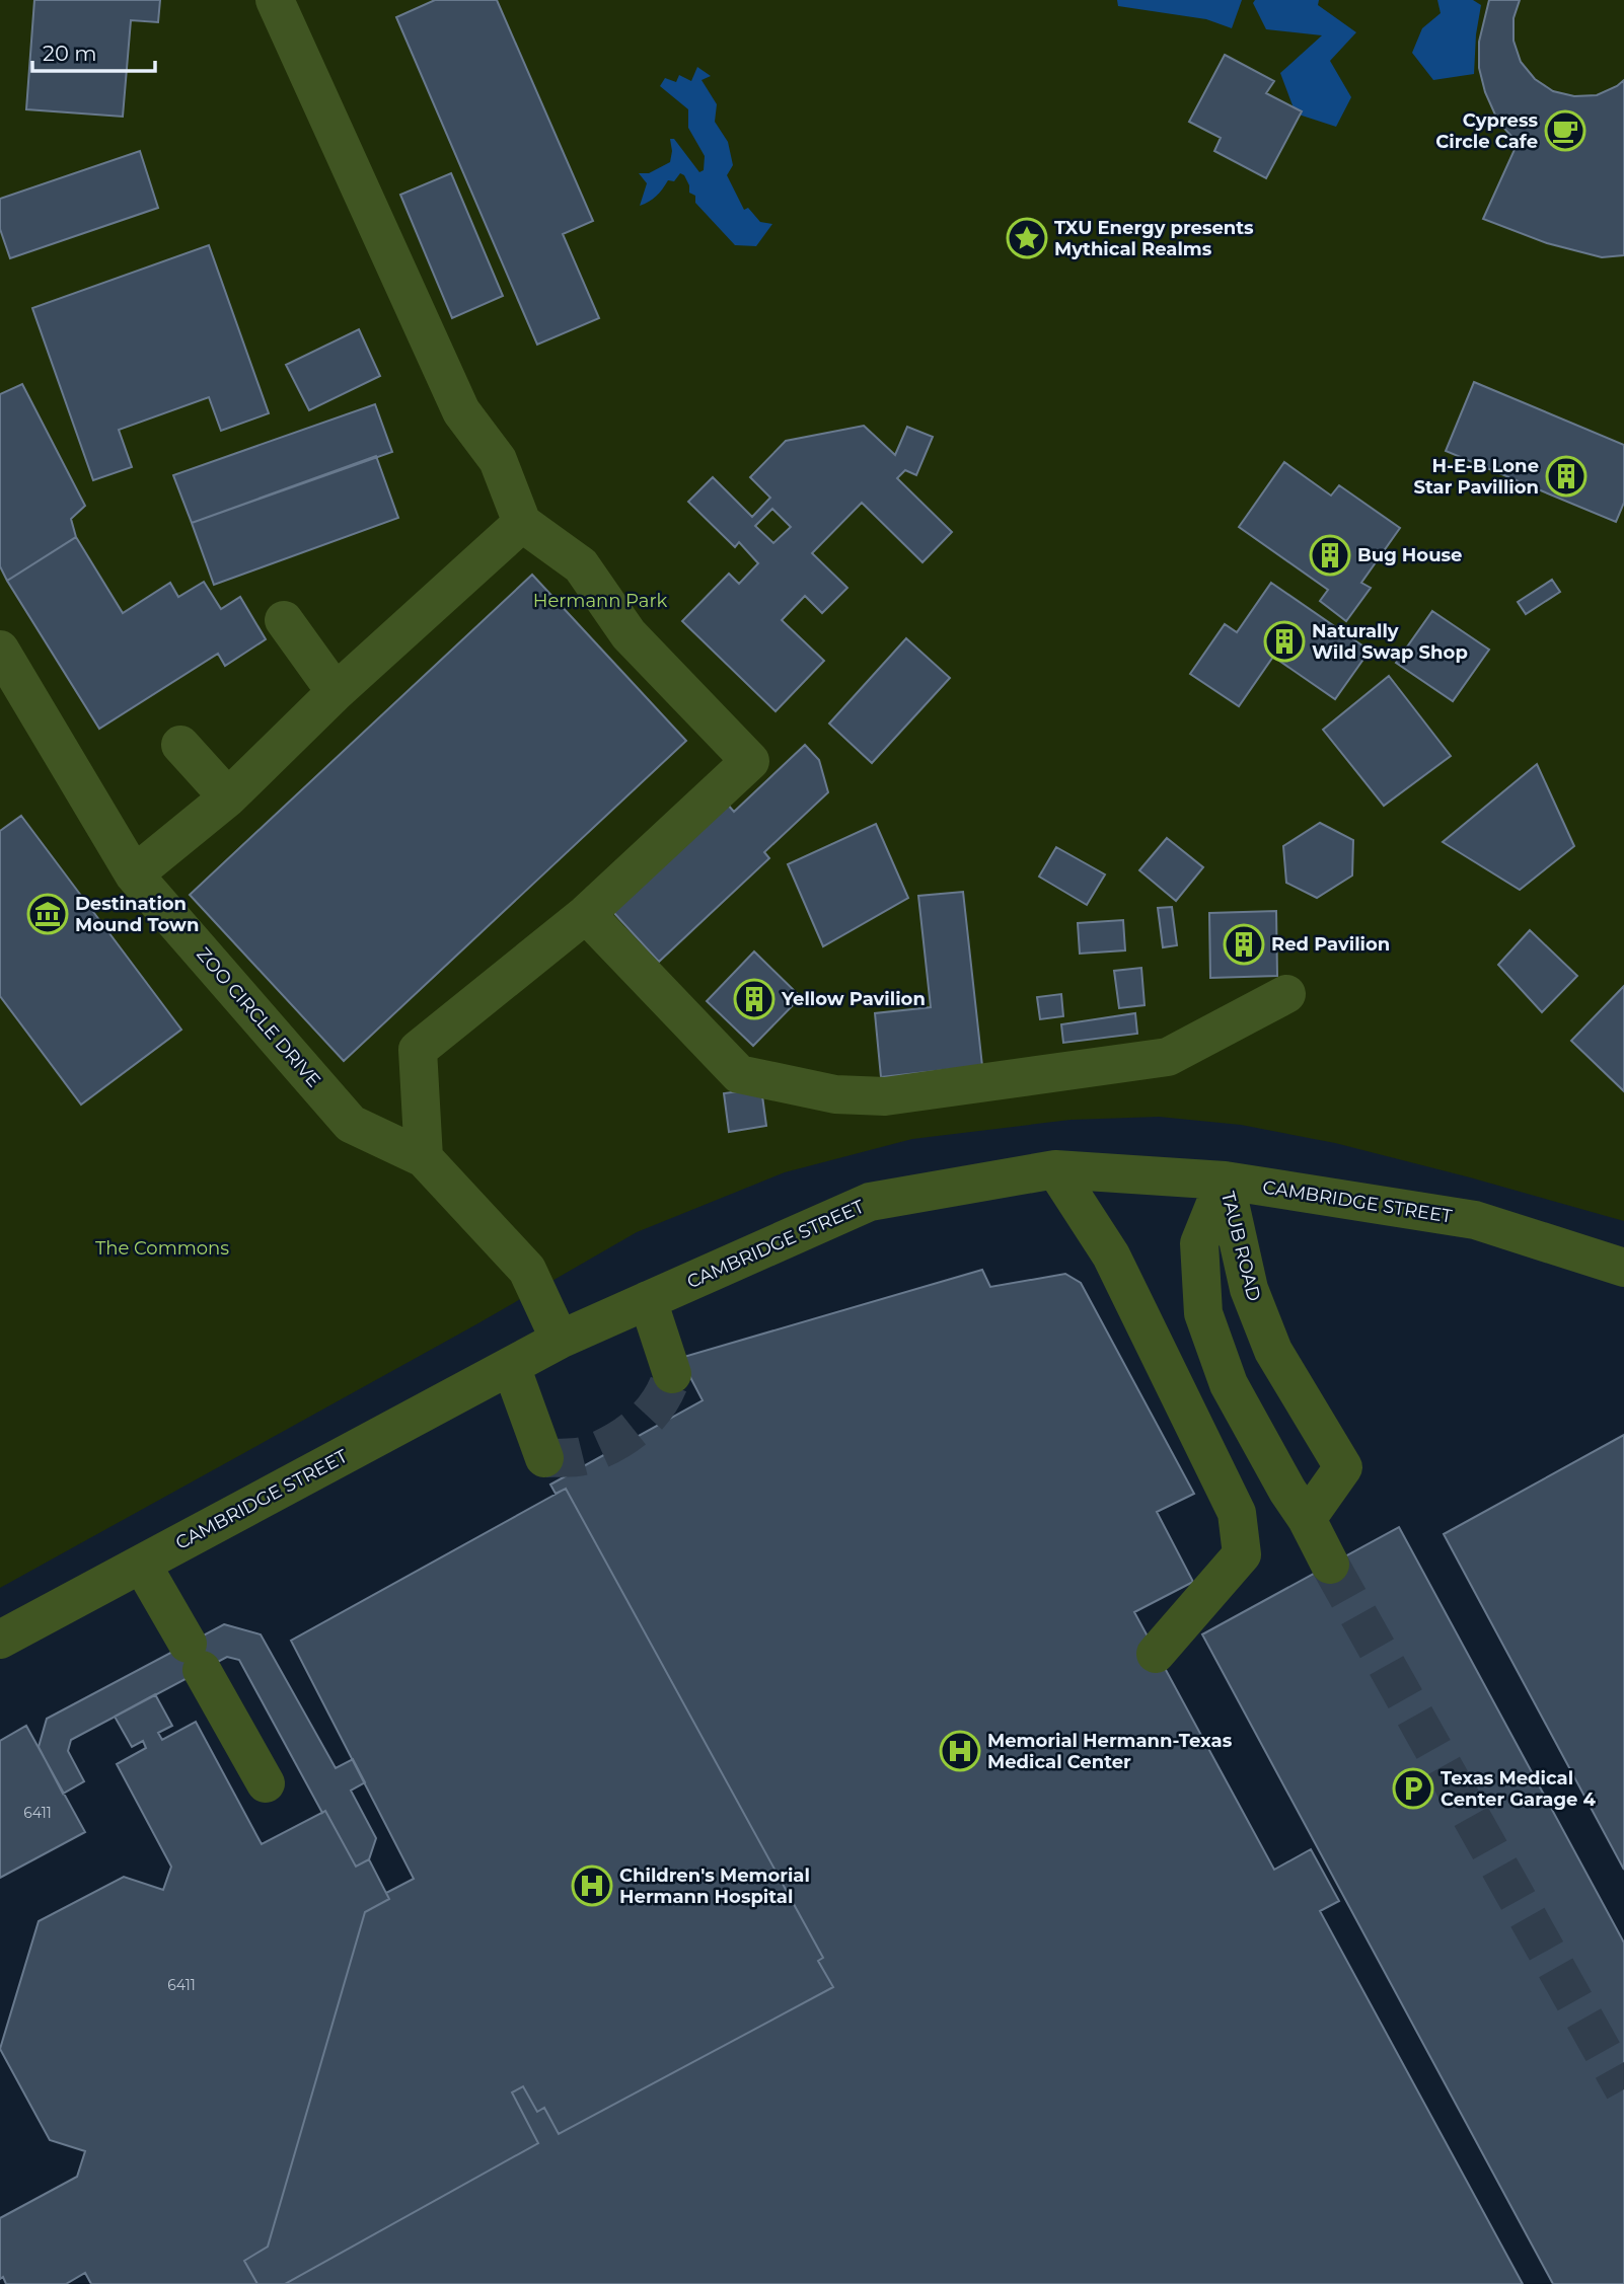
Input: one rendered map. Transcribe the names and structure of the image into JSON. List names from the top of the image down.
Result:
{
  "streets": {
    "street": ["ZOO CIRCLE DRIVE", "CAMBRIDGE STREET", "TAUB ROAD"]
  },
  "crossings": [
    ["ZOO CIRCLE DRIVE", "CAMBRIDGE STREET"],
    ["CAMBRIDGE STREET", "TAUB ROAD"]
  ],
  "parks": ["Hermann Park", "The Commons"],
  "places": {
    "cafe": ["Cypress Circle Cafe"],
    "place": ["TXU Energy presents Mythical Realms"],
    "building": [
      "H-E-B Lone Star Pavillion",
      "Bug House",
      "Naturally Wild Swap Shop",
      "Red Pavilion",
      "Yellow Pavilion"
    ],
    "museum": ["Destination Mound Town"],
    "hospital": ["Memorial Hermann-Texas Medical Center", "Children's Memorial Hermann Hospital"],
    "parking": ["Texas Medical Center Garage 4"]
  },
  "house_numbers": ["6411", "6411"],
  "scale_bar": "20 m"
}
